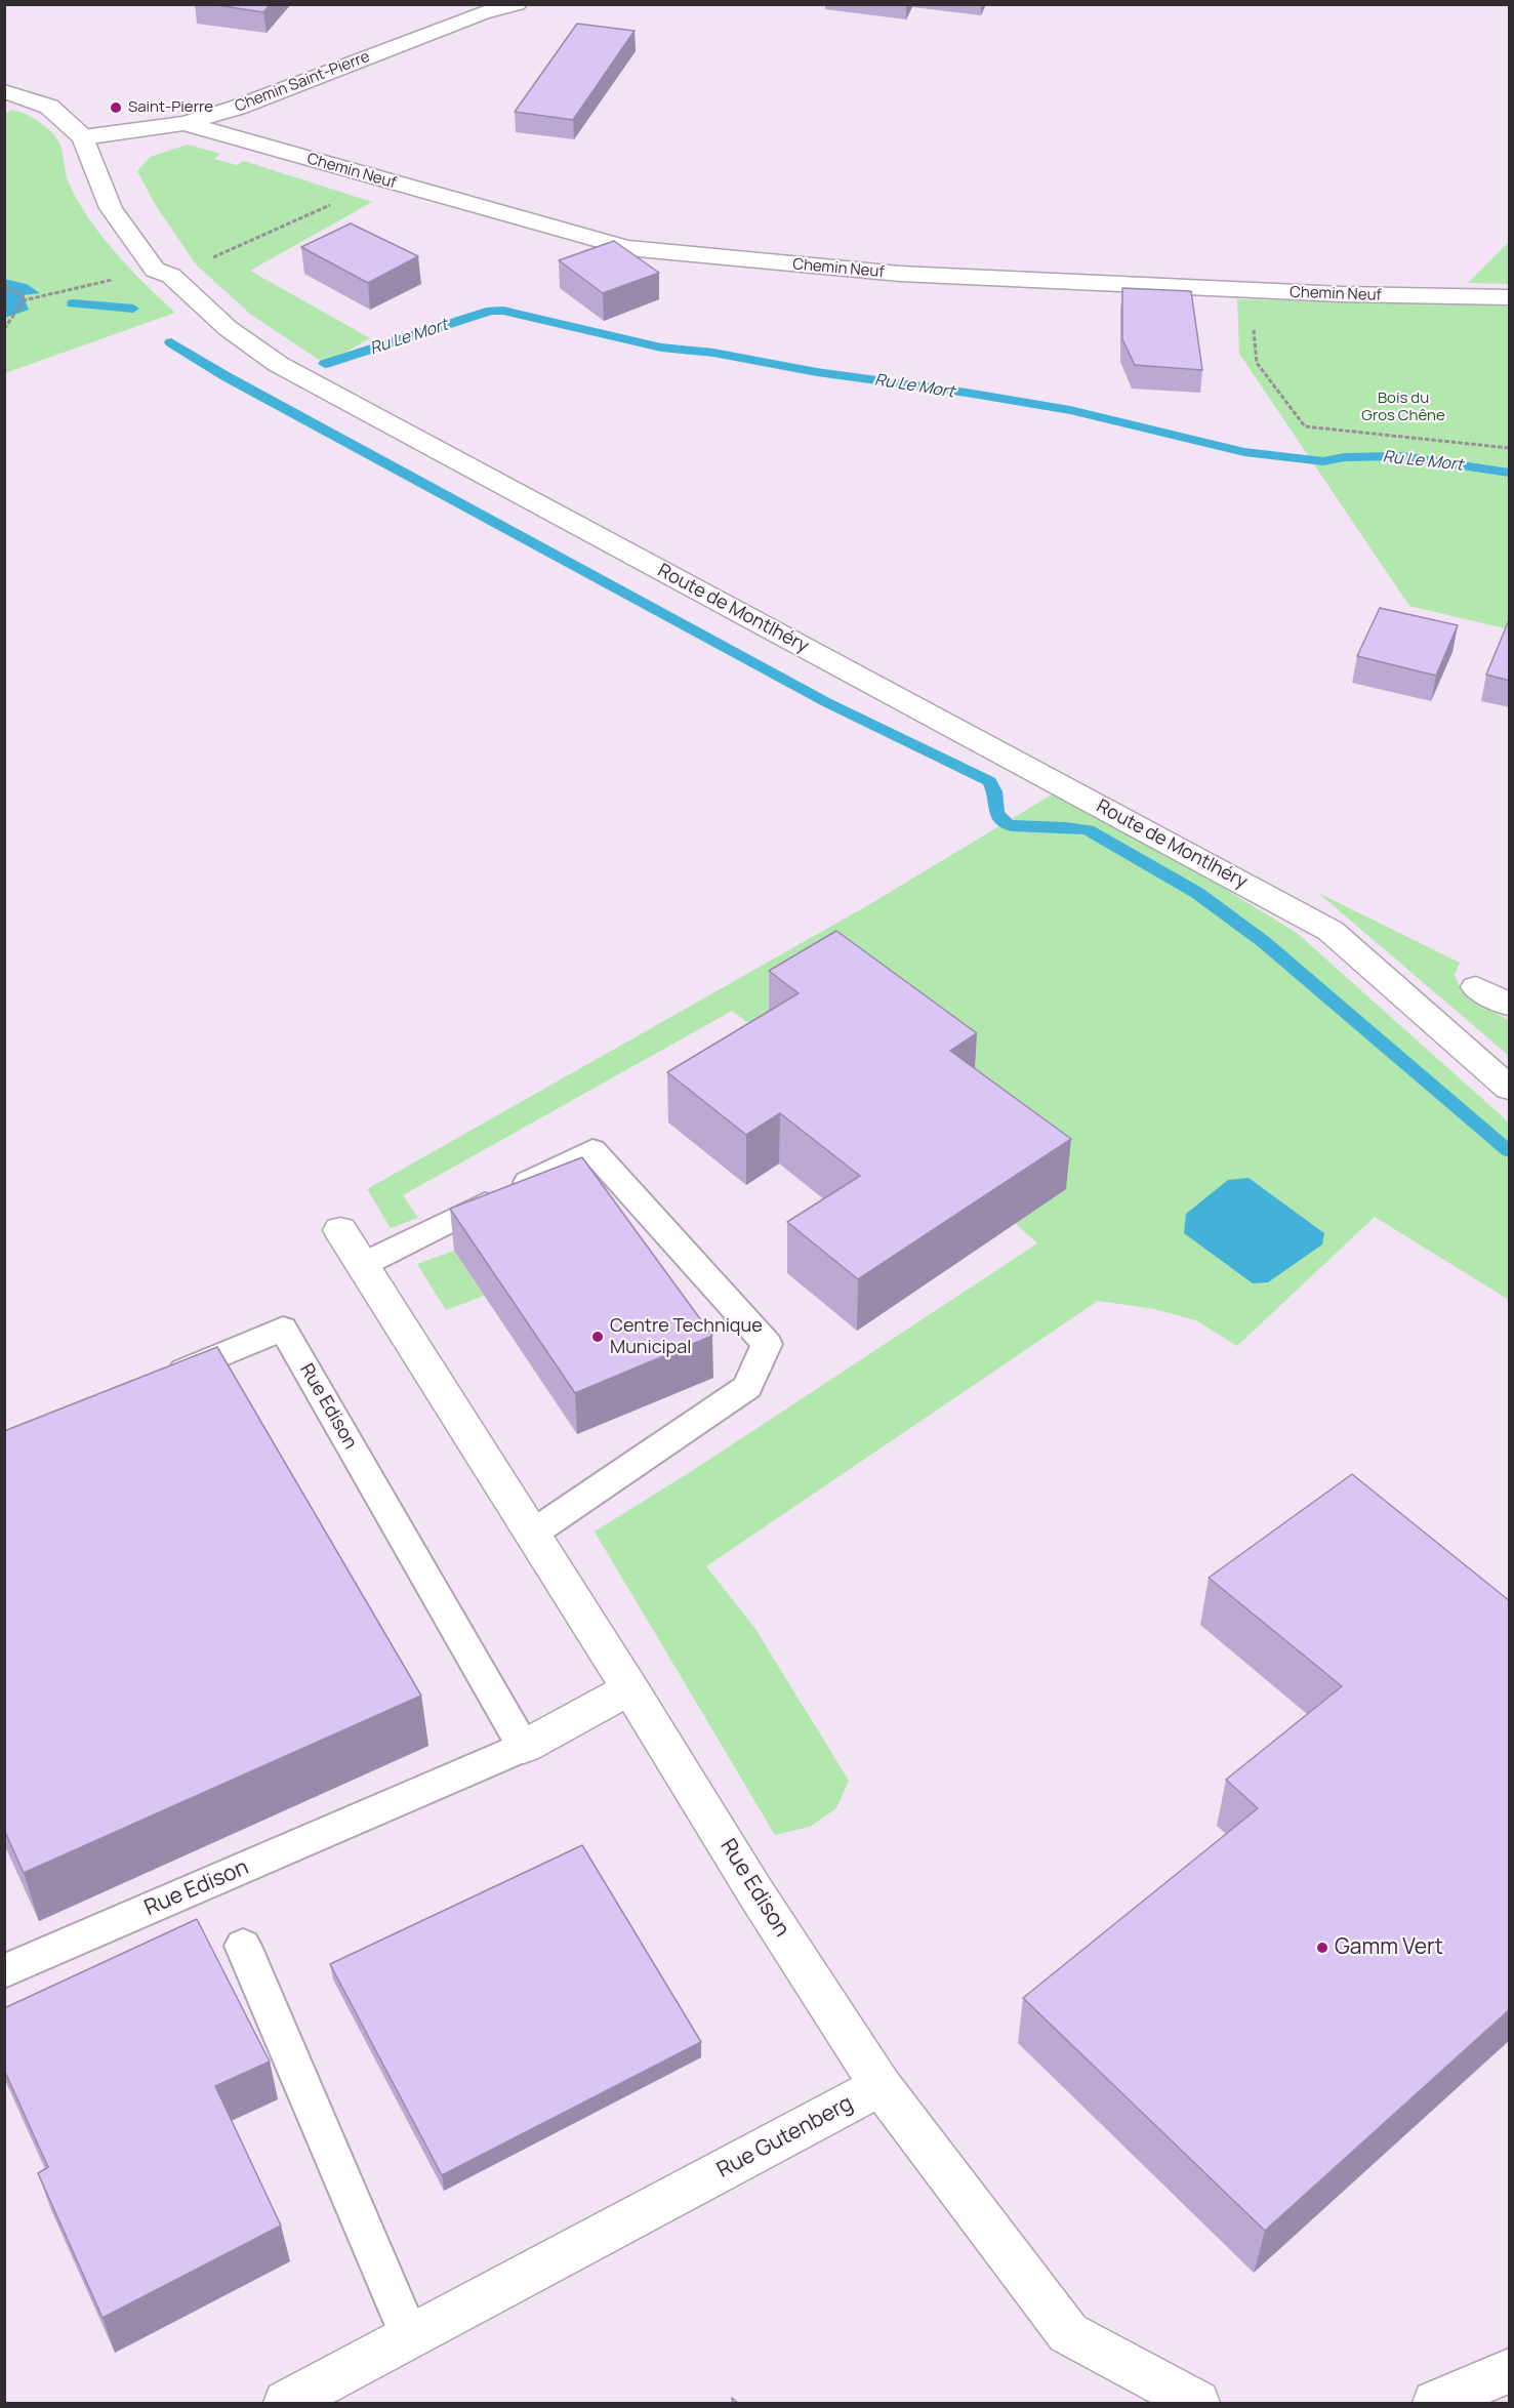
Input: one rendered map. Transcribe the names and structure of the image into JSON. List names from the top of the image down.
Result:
{
  "streets": {
    "street": [
      "Chemin Saint-Pierre",
      "Chemin Neuf",
      "Route de Montlhéry",
      "Rue Edison",
      "Rue Gutenberg"
    ]
  },
  "crossings": [
    ["Chemin Saint-Pierre", "Chemin Neuf"],
    ["Chemin Saint-Pierre", "Route de Montlhéry"],
    ["Rue Edison", "Rue Gutenberg"]
  ],
  "water": ["Ru Le Mort"],
  "parks": ["Bois du Gros Chêne"],
  "places": ["Saint-Pierre", "Centre Technique Municipal", "Gamm Vert"]
}
